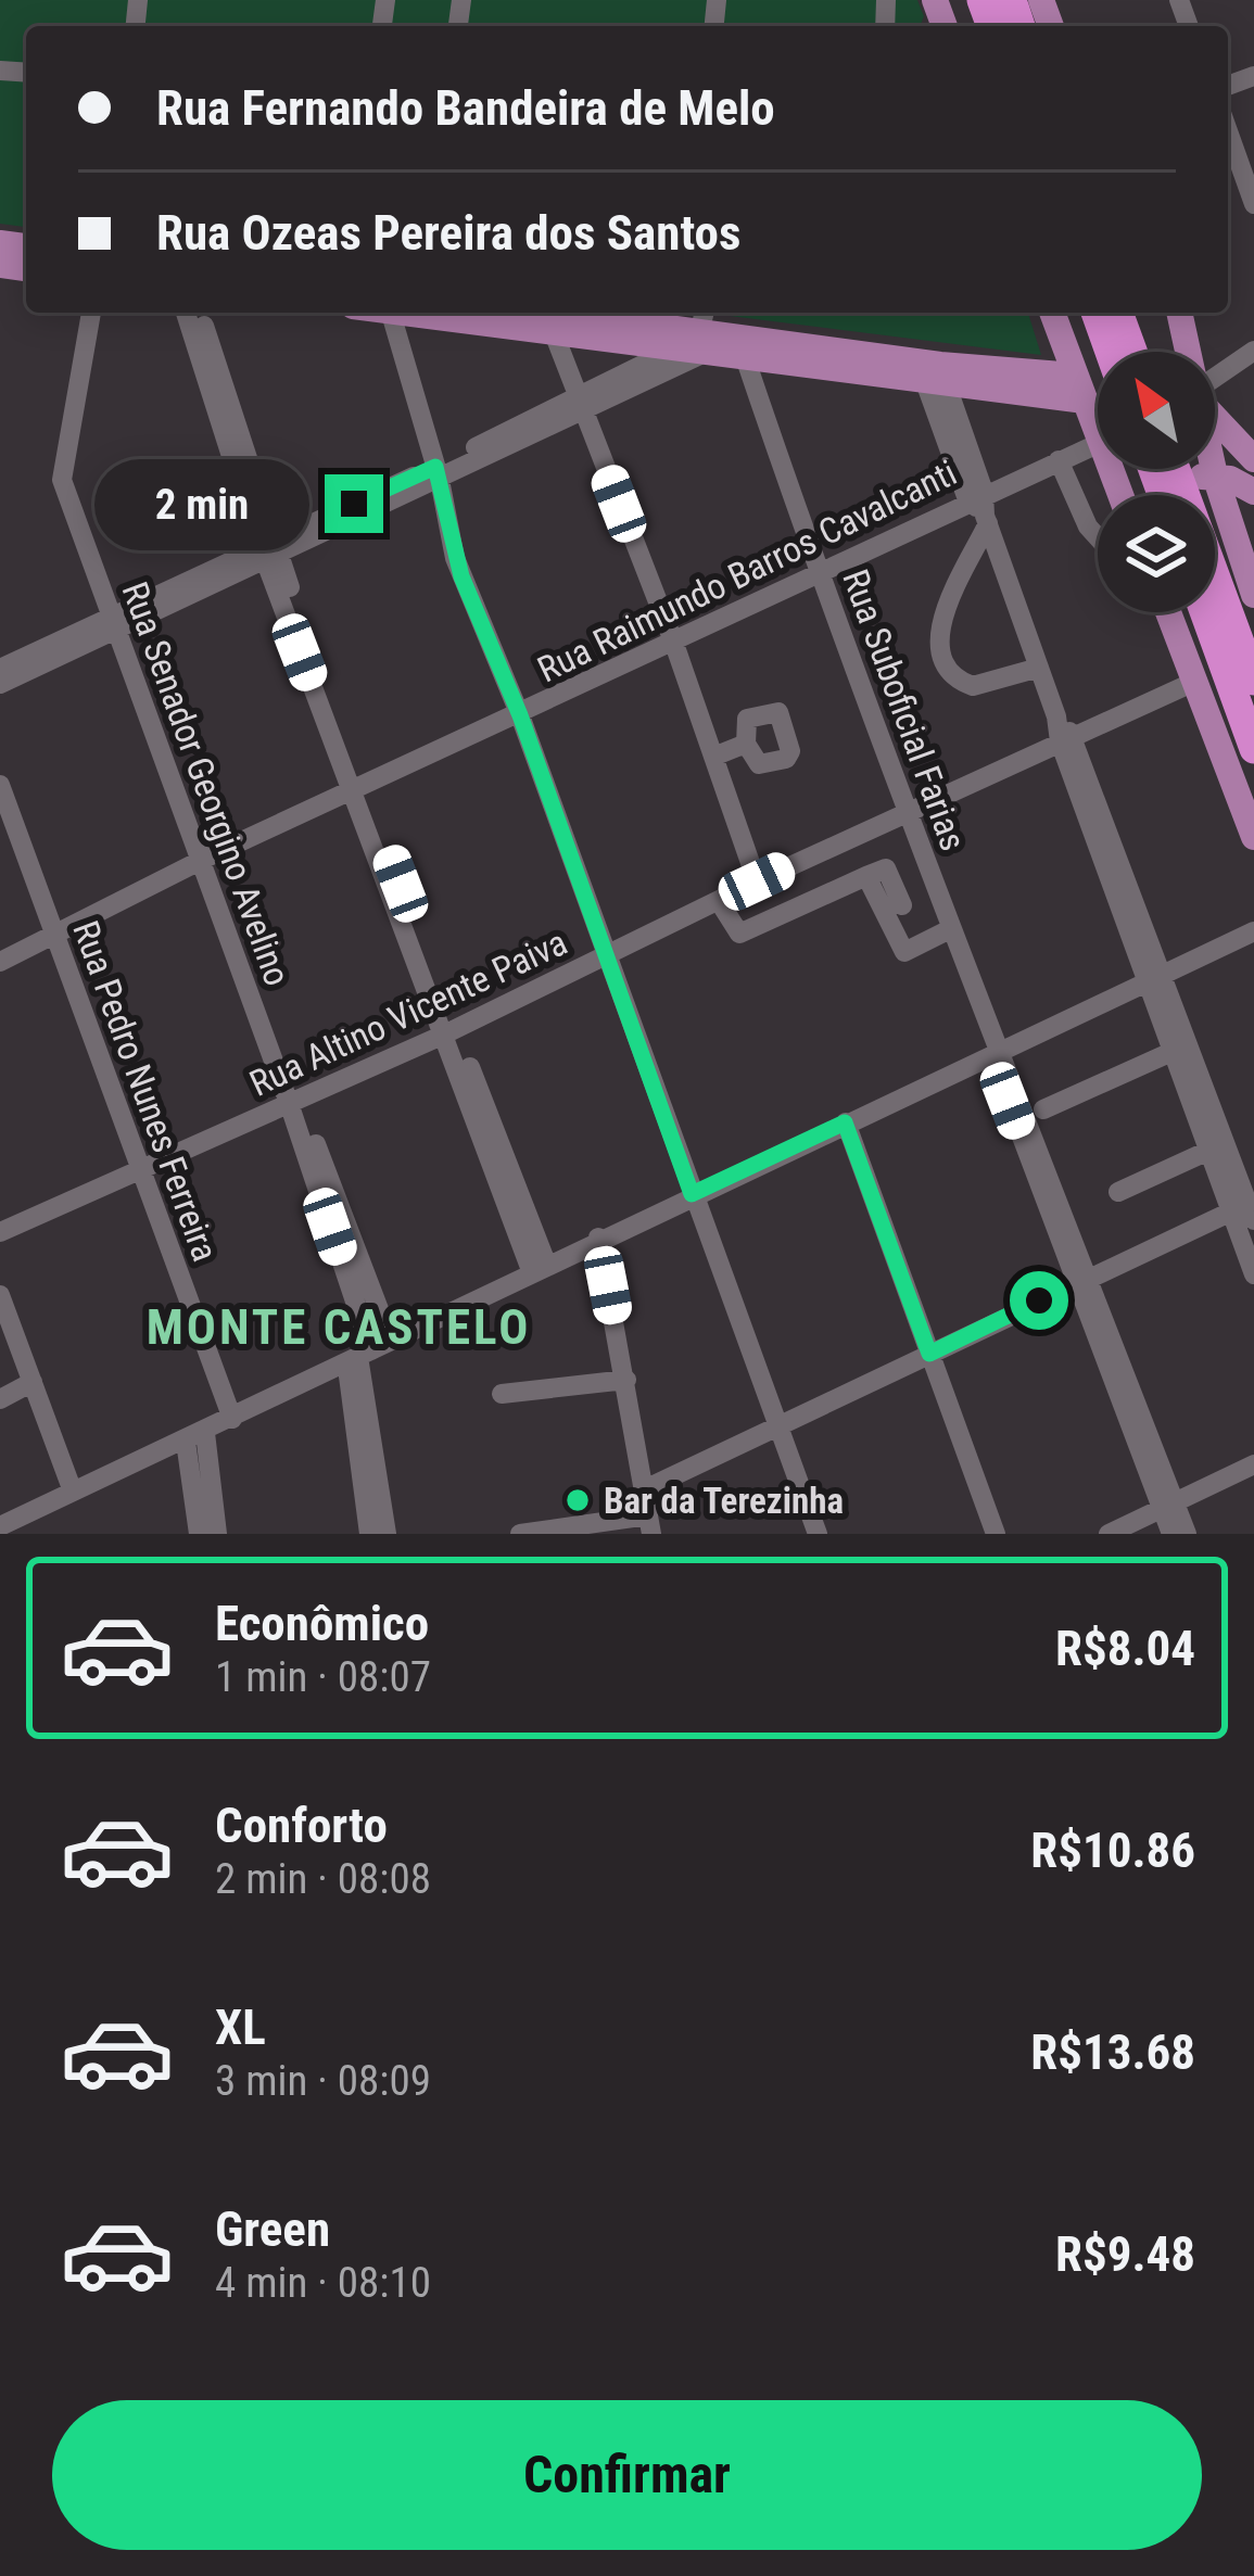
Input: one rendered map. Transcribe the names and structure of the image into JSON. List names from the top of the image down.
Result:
{
  "streets": {
    "street": [
      "Rua Raimundo Barros Cavalcanti",
      "Rua Suboficial Farias",
      "Rua Senador Georgino Avelino",
      "Rua Altino Vicente Paiva",
      "Rua Pedro Nunes Ferreira"
    ]
  },
  "crossings": [
    ["Rua Raimundo Barros Cavalcanti", "Rua Suboficial Farias"],
    ["Rua Raimundo Barros Cavalcanti", "Rua Senador Georgino Avelino"],
    ["Rua Raimundo Barros Cavalcanti", "Rua Pedro Nunes Ferreira"],
    ["Rua Suboficial Farias", "Rua Altino Vicente Paiva"],
    ["Rua Senador Georgino Avelino", "Rua Altino Vicente Paiva"],
    ["Rua Altino Vicente Paiva", "Rua Pedro Nunes Ferreira"]
  ],
  "districts": ["MONTE CASTELO"],
  "places": ["Bar da Terezinha"],
  "north": "top left",
  "page": {
    "banner": ["Rua Fernando Bandeira de Melo", "Rua Ozeas Pereira dos Santos"],
    "bubble": "2 min",
    "list": [
      {
        "name": "Econômico",
        "note": "1 min · 08:07",
        "value": "R$8.04"
      },
      {
        "name": "Conforto",
        "note": "2 min · 08:08",
        "value": "R$10.86"
      },
      {
        "name": "XL",
        "note": "3 min · 08:09",
        "value": "R$13.68"
      },
      {
        "name": "Green",
        "note": "4 min · 08:10",
        "value": "R$9.48"
      }
    ],
    "buttons": "Confirmar"
  }
}
